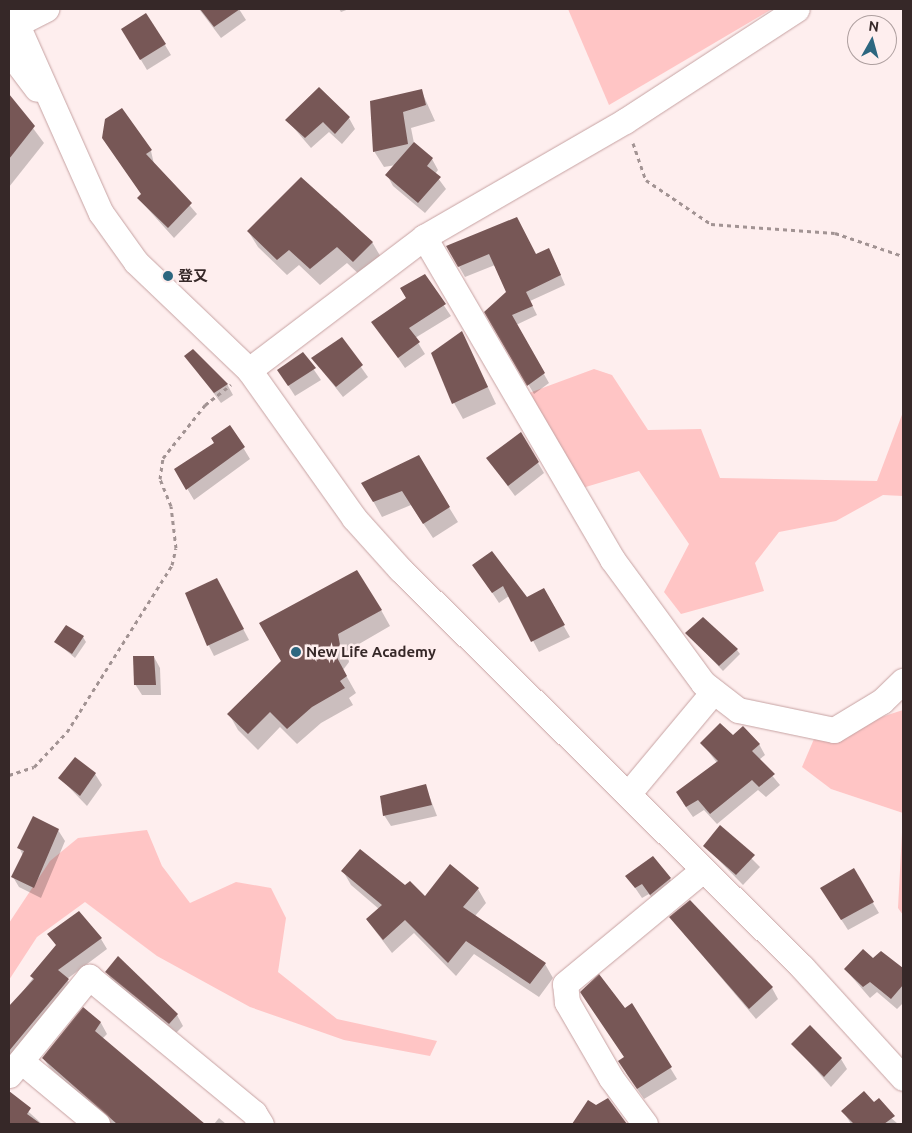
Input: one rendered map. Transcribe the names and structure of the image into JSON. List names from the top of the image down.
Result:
{
  "places": ["登又", "New Life Academy"],
  "north": "top"
}
